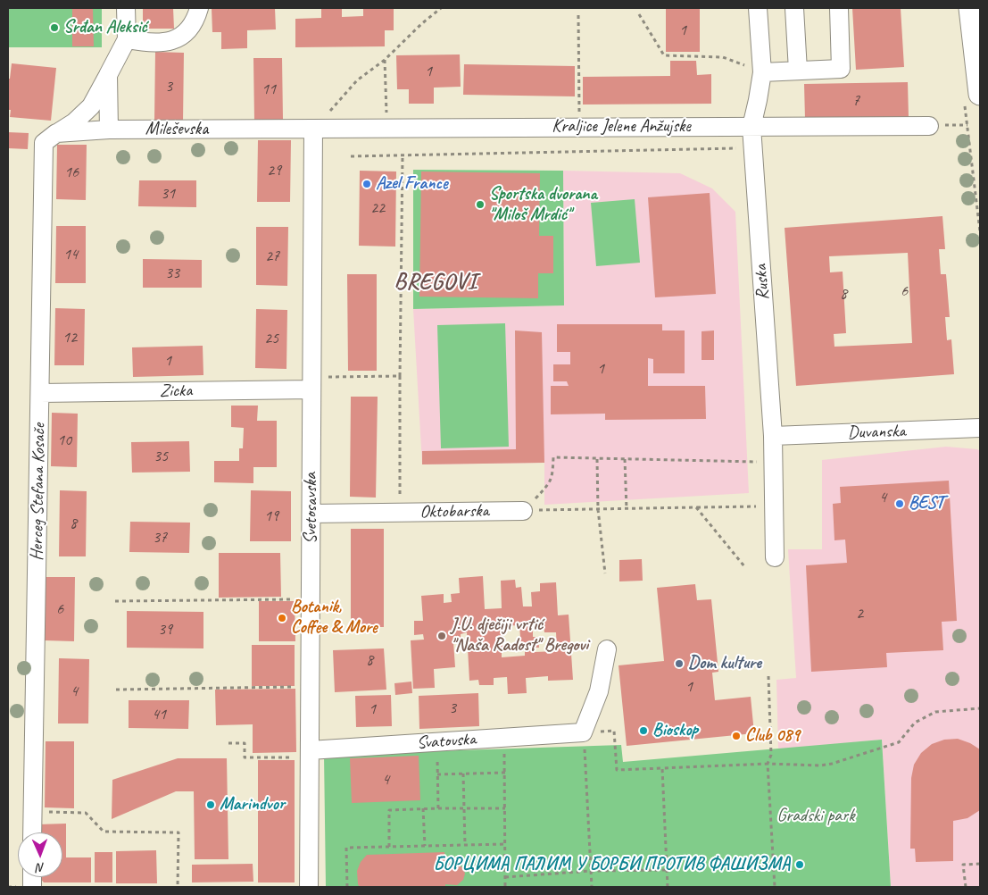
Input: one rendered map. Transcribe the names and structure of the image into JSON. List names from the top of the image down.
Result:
{
  "streets": {
    "street": [
      "Kraljice Jelene Anžujske",
      "Mileševska",
      "Ruska",
      "Zicka",
      "Duvanska",
      "Herceg Stefana Kosače",
      "Svetosavska",
      "Oktobarska",
      "Svatovska"
    ]
  },
  "crossings": [
    ["Kraljice Jelene Anžujske", "Mileševska"],
    ["Kraljice Jelene Anžujske", "Ruska"],
    ["Kraljice Jelene Anžujske", "Svetosavska"],
    ["Mileševska", "Herceg Stefana Kosače"],
    ["Mileševska", "Svetosavska"],
    ["Ruska", "Duvanska"],
    ["Zicka", "Herceg Stefana Kosače"],
    ["Zicka", "Svetosavska"],
    ["Svetosavska", "Oktobarska"],
    ["Svetosavska", "Svatovska"]
  ],
  "districts": ["BREGOVI"],
  "parks": ["Gradski park"],
  "places": [
    "Srđan Aleksić",
    "Azel France",
    "Sportska dvorana \"Miloš Mrdić\"",
    "BEST",
    "Botanik, Coffee & More",
    "J.U. dječiji vrtić \"Naša Radost\" Bregovi",
    "Dom kulture",
    "Bioskop",
    "Club 089",
    "Marindvor",
    "БОРЦИМА ПАЛИМ У БОРБИ ПРОТИВ ФАШИЗМА"
  ],
  "house_numbers": [
    "1",
    "1",
    "3",
    "11",
    "7",
    "29",
    "16",
    "31",
    "22",
    "14",
    "27",
    "33",
    "6",
    "8",
    "12",
    "25",
    "1",
    "1",
    "10",
    "35",
    "4",
    "19",
    "8",
    "37",
    "6",
    "2",
    "39",
    "8",
    "1",
    "4",
    "3",
    "1",
    "41",
    "4"
  ],
  "north": "bottom"
}
